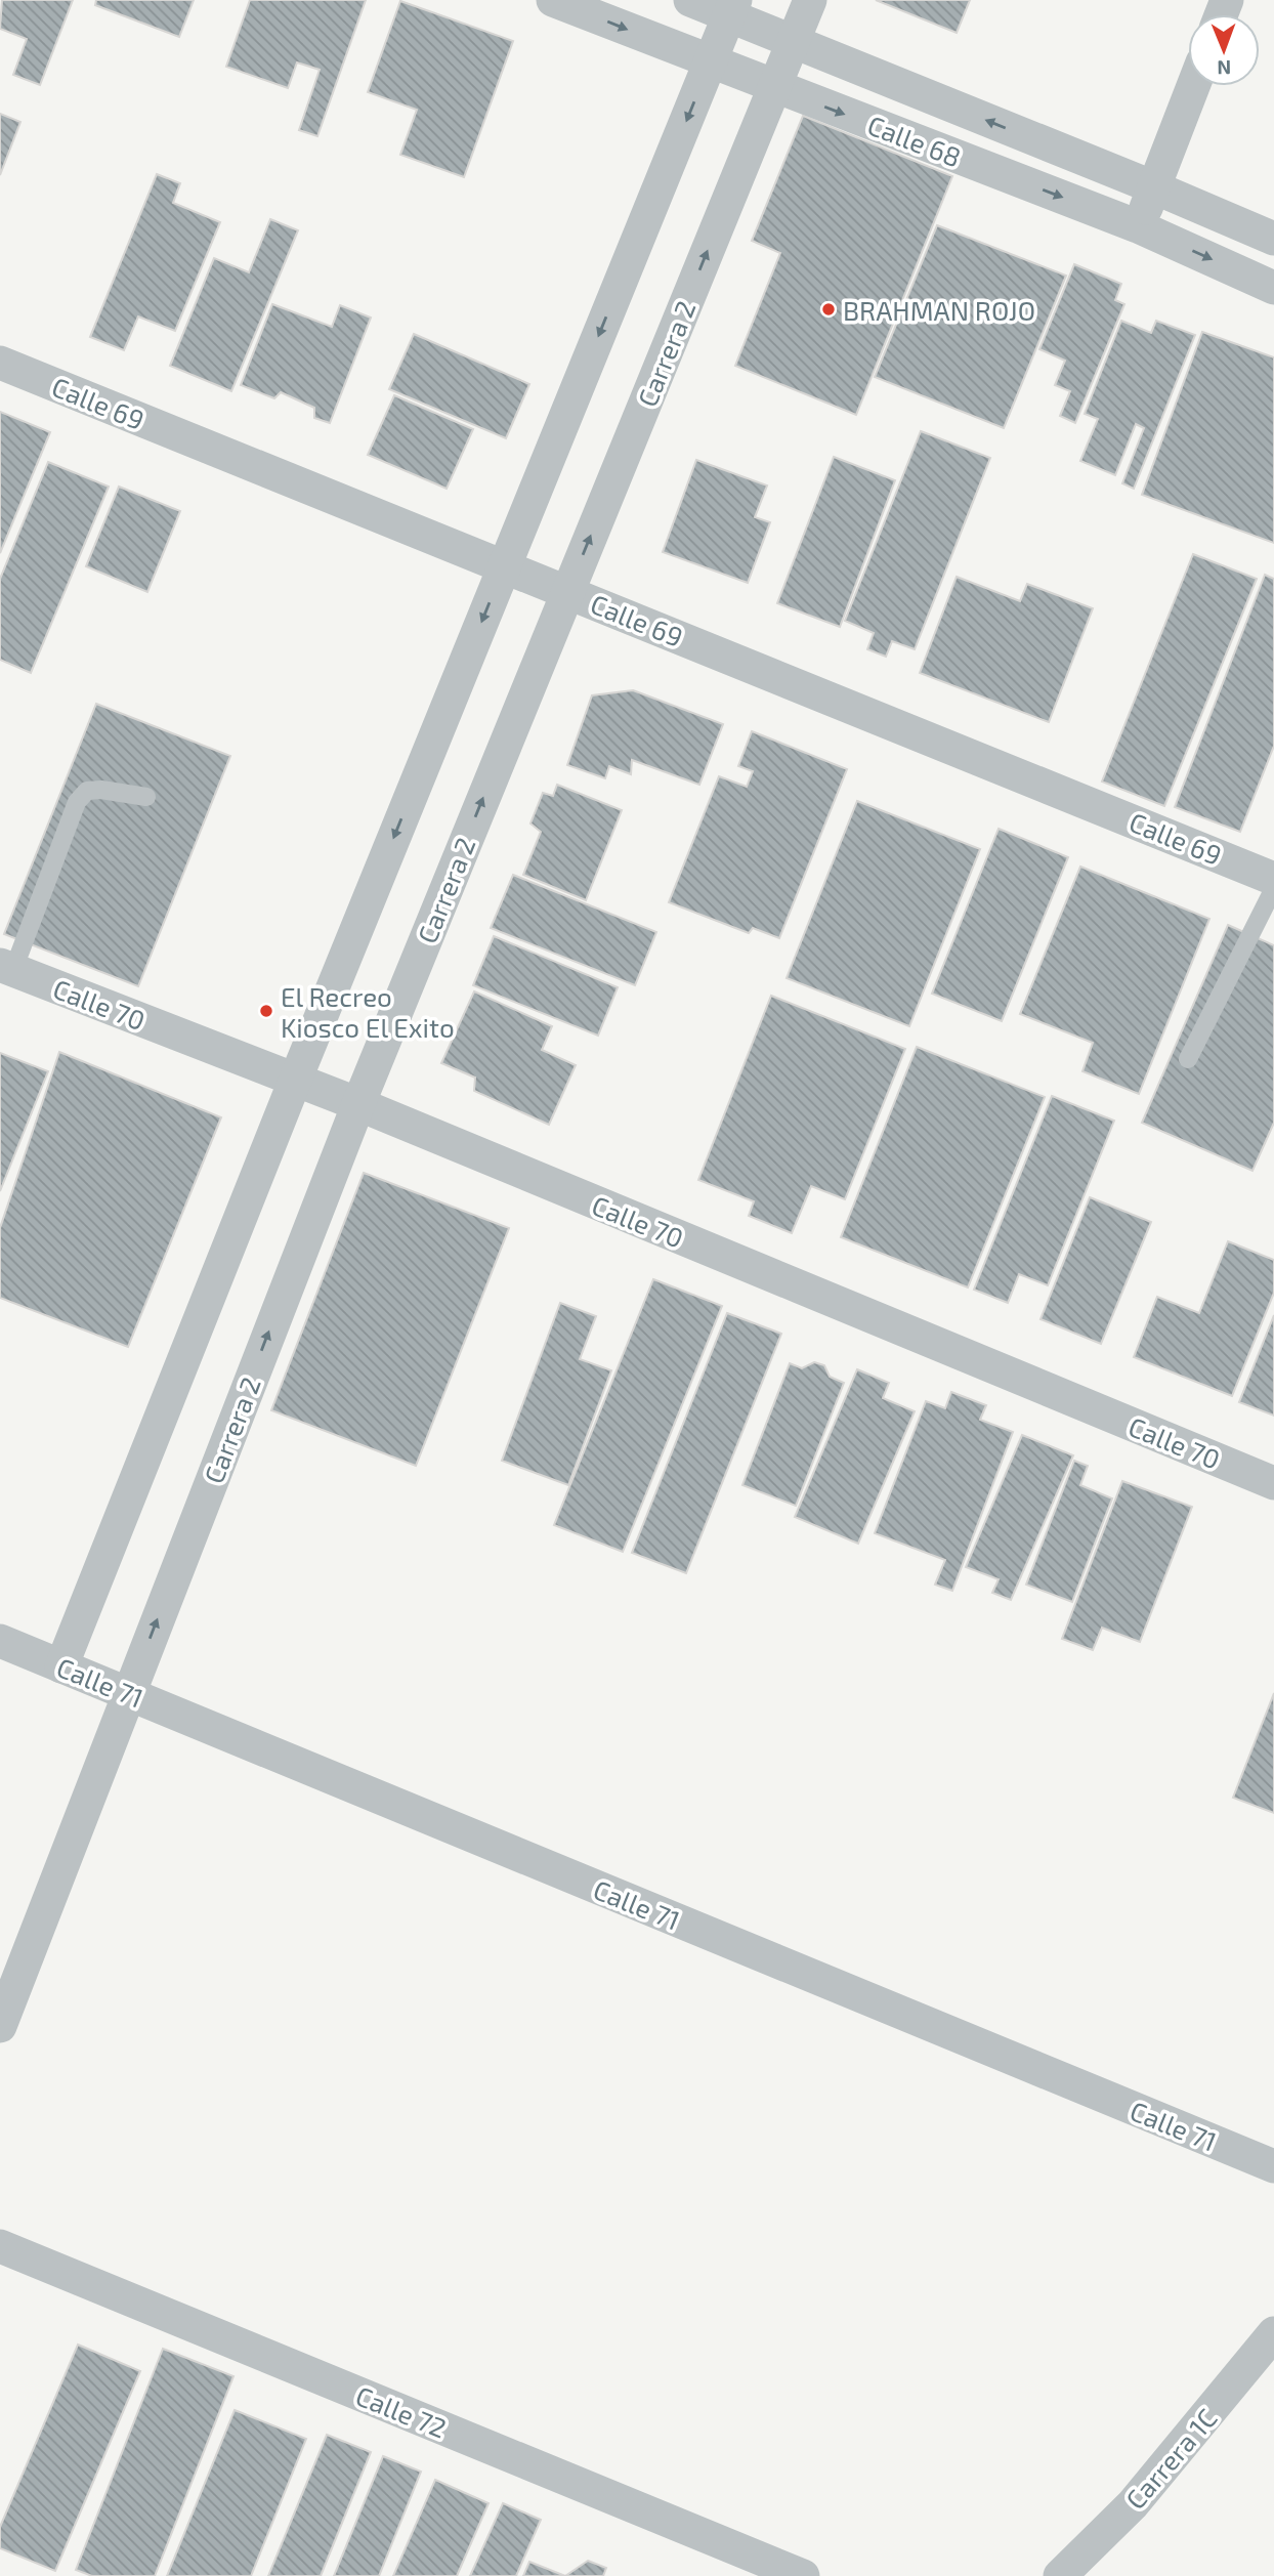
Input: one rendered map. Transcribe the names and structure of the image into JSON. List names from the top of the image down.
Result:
{
  "streets": {
    "street": [
      "Calle 68",
      "Carrera 2",
      "Calle 69",
      "Calle 70",
      "Calle 71",
      "Calle 72",
      "Carrera 1C"
    ]
  },
  "crossings": [
    ["Calle 68", "Carrera 2"],
    ["Carrera 2", "Calle 69"],
    ["Carrera 2", "Calle 70"],
    ["Carrera 2", "Calle 71"]
  ],
  "places": ["BRAHMAN ROJO", "El Recreo Kiosco El Exito"],
  "north": "bottom"
}
